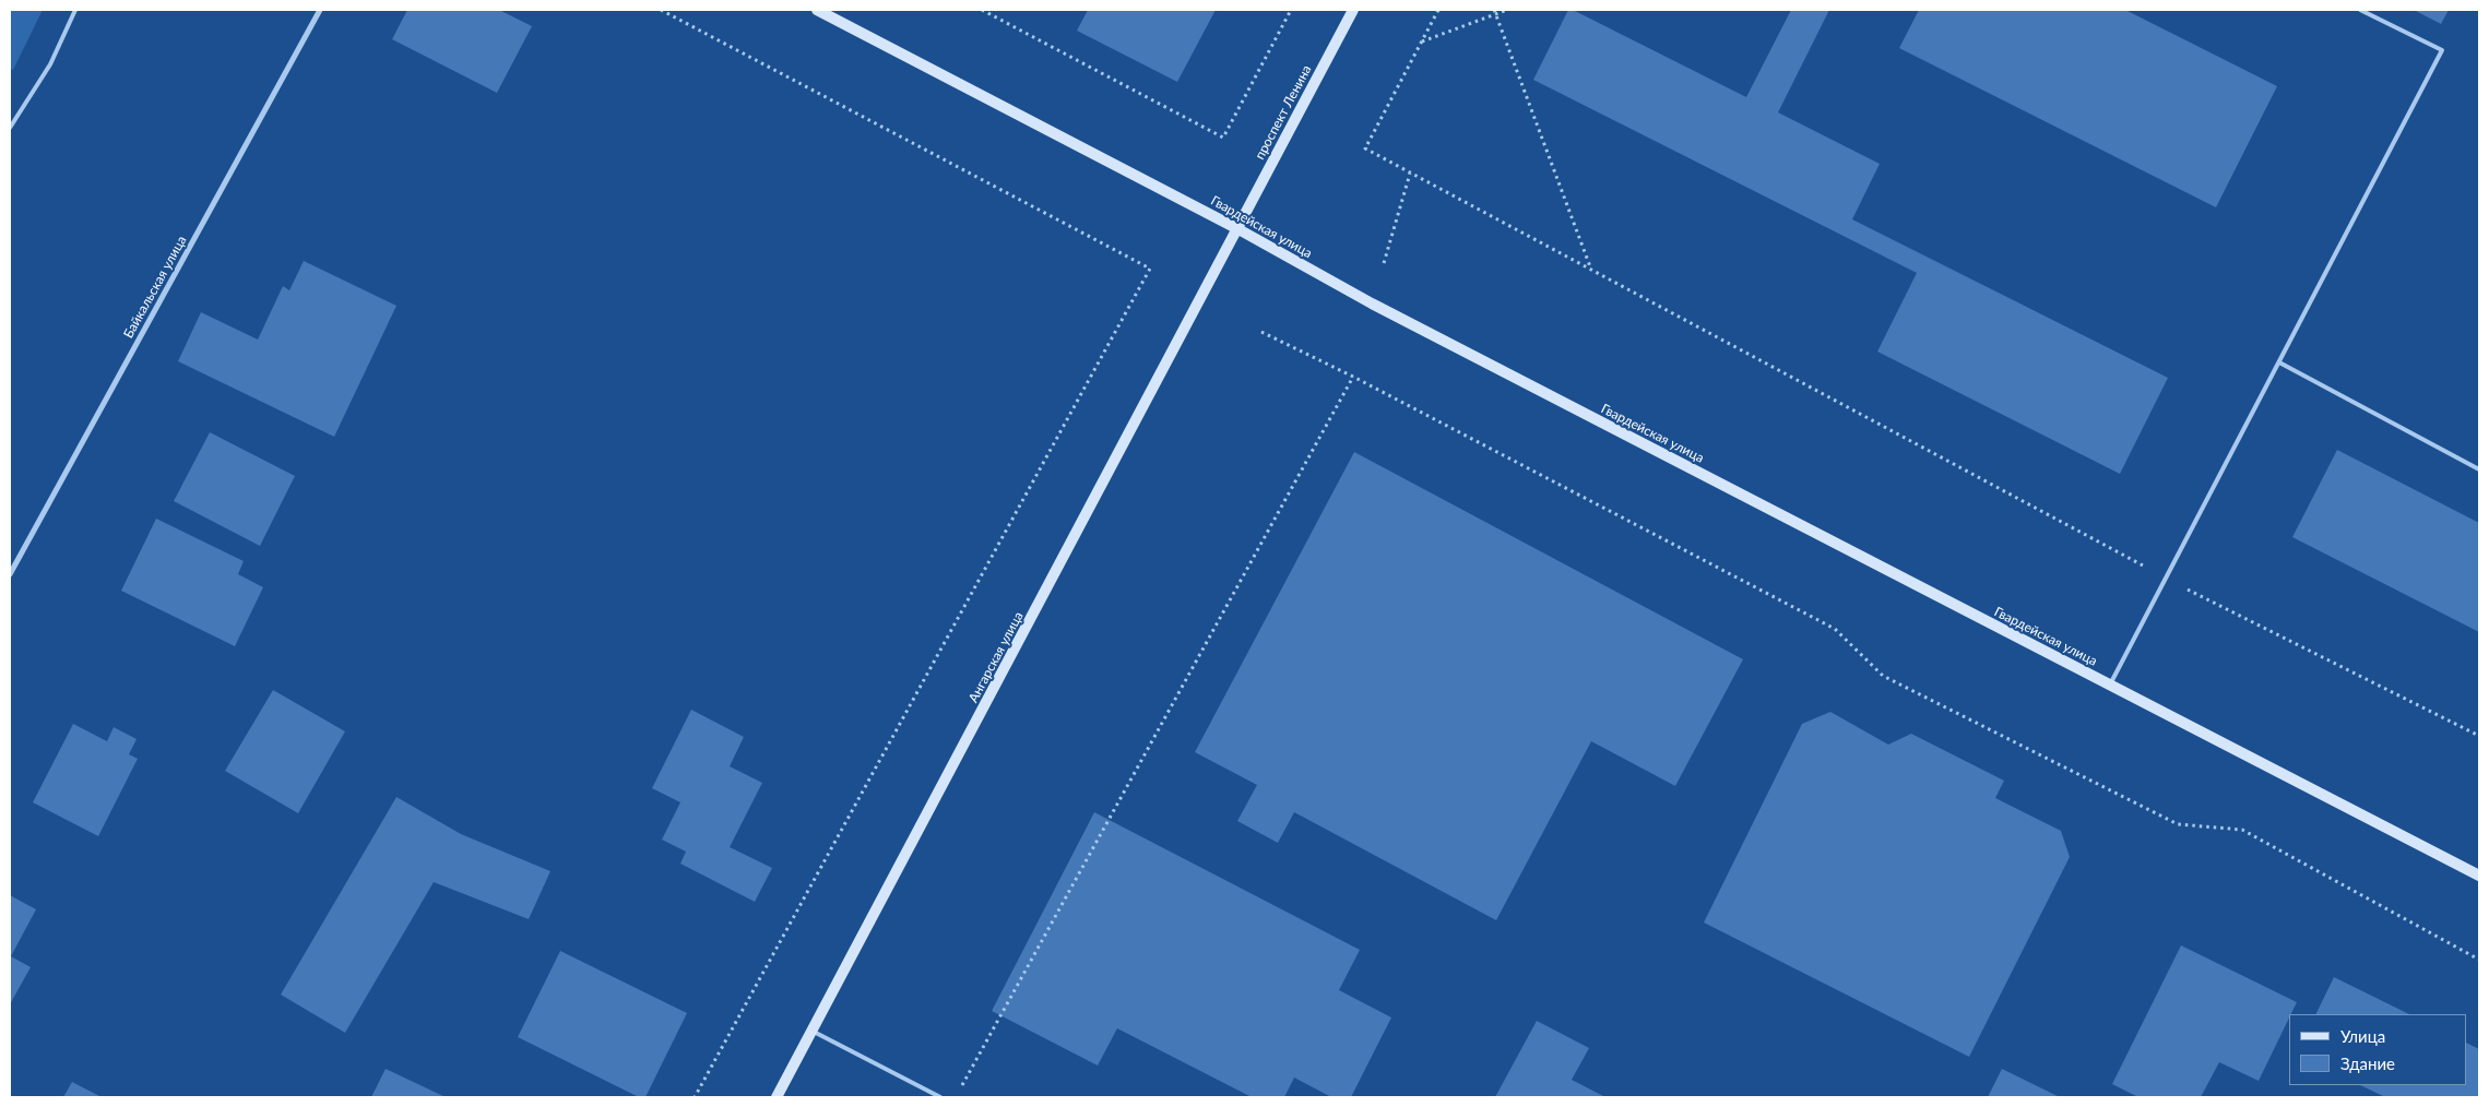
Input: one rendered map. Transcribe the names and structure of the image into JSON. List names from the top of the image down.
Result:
{
  "streets": {
    "street": [
      "проспект Ленина",
      "Гвардейская улица",
      "Байкальская улица",
      "Ангарская улица"
    ]
  },
  "crossings": [
    ["проспект Ленина", "Гвардейская улица"],
    ["проспект Ленина", "Ангарская улица"],
    ["Гвардейская улица", "Ангарская улица"]
  ],
  "legend": ["Улица", "Здание"]
}
